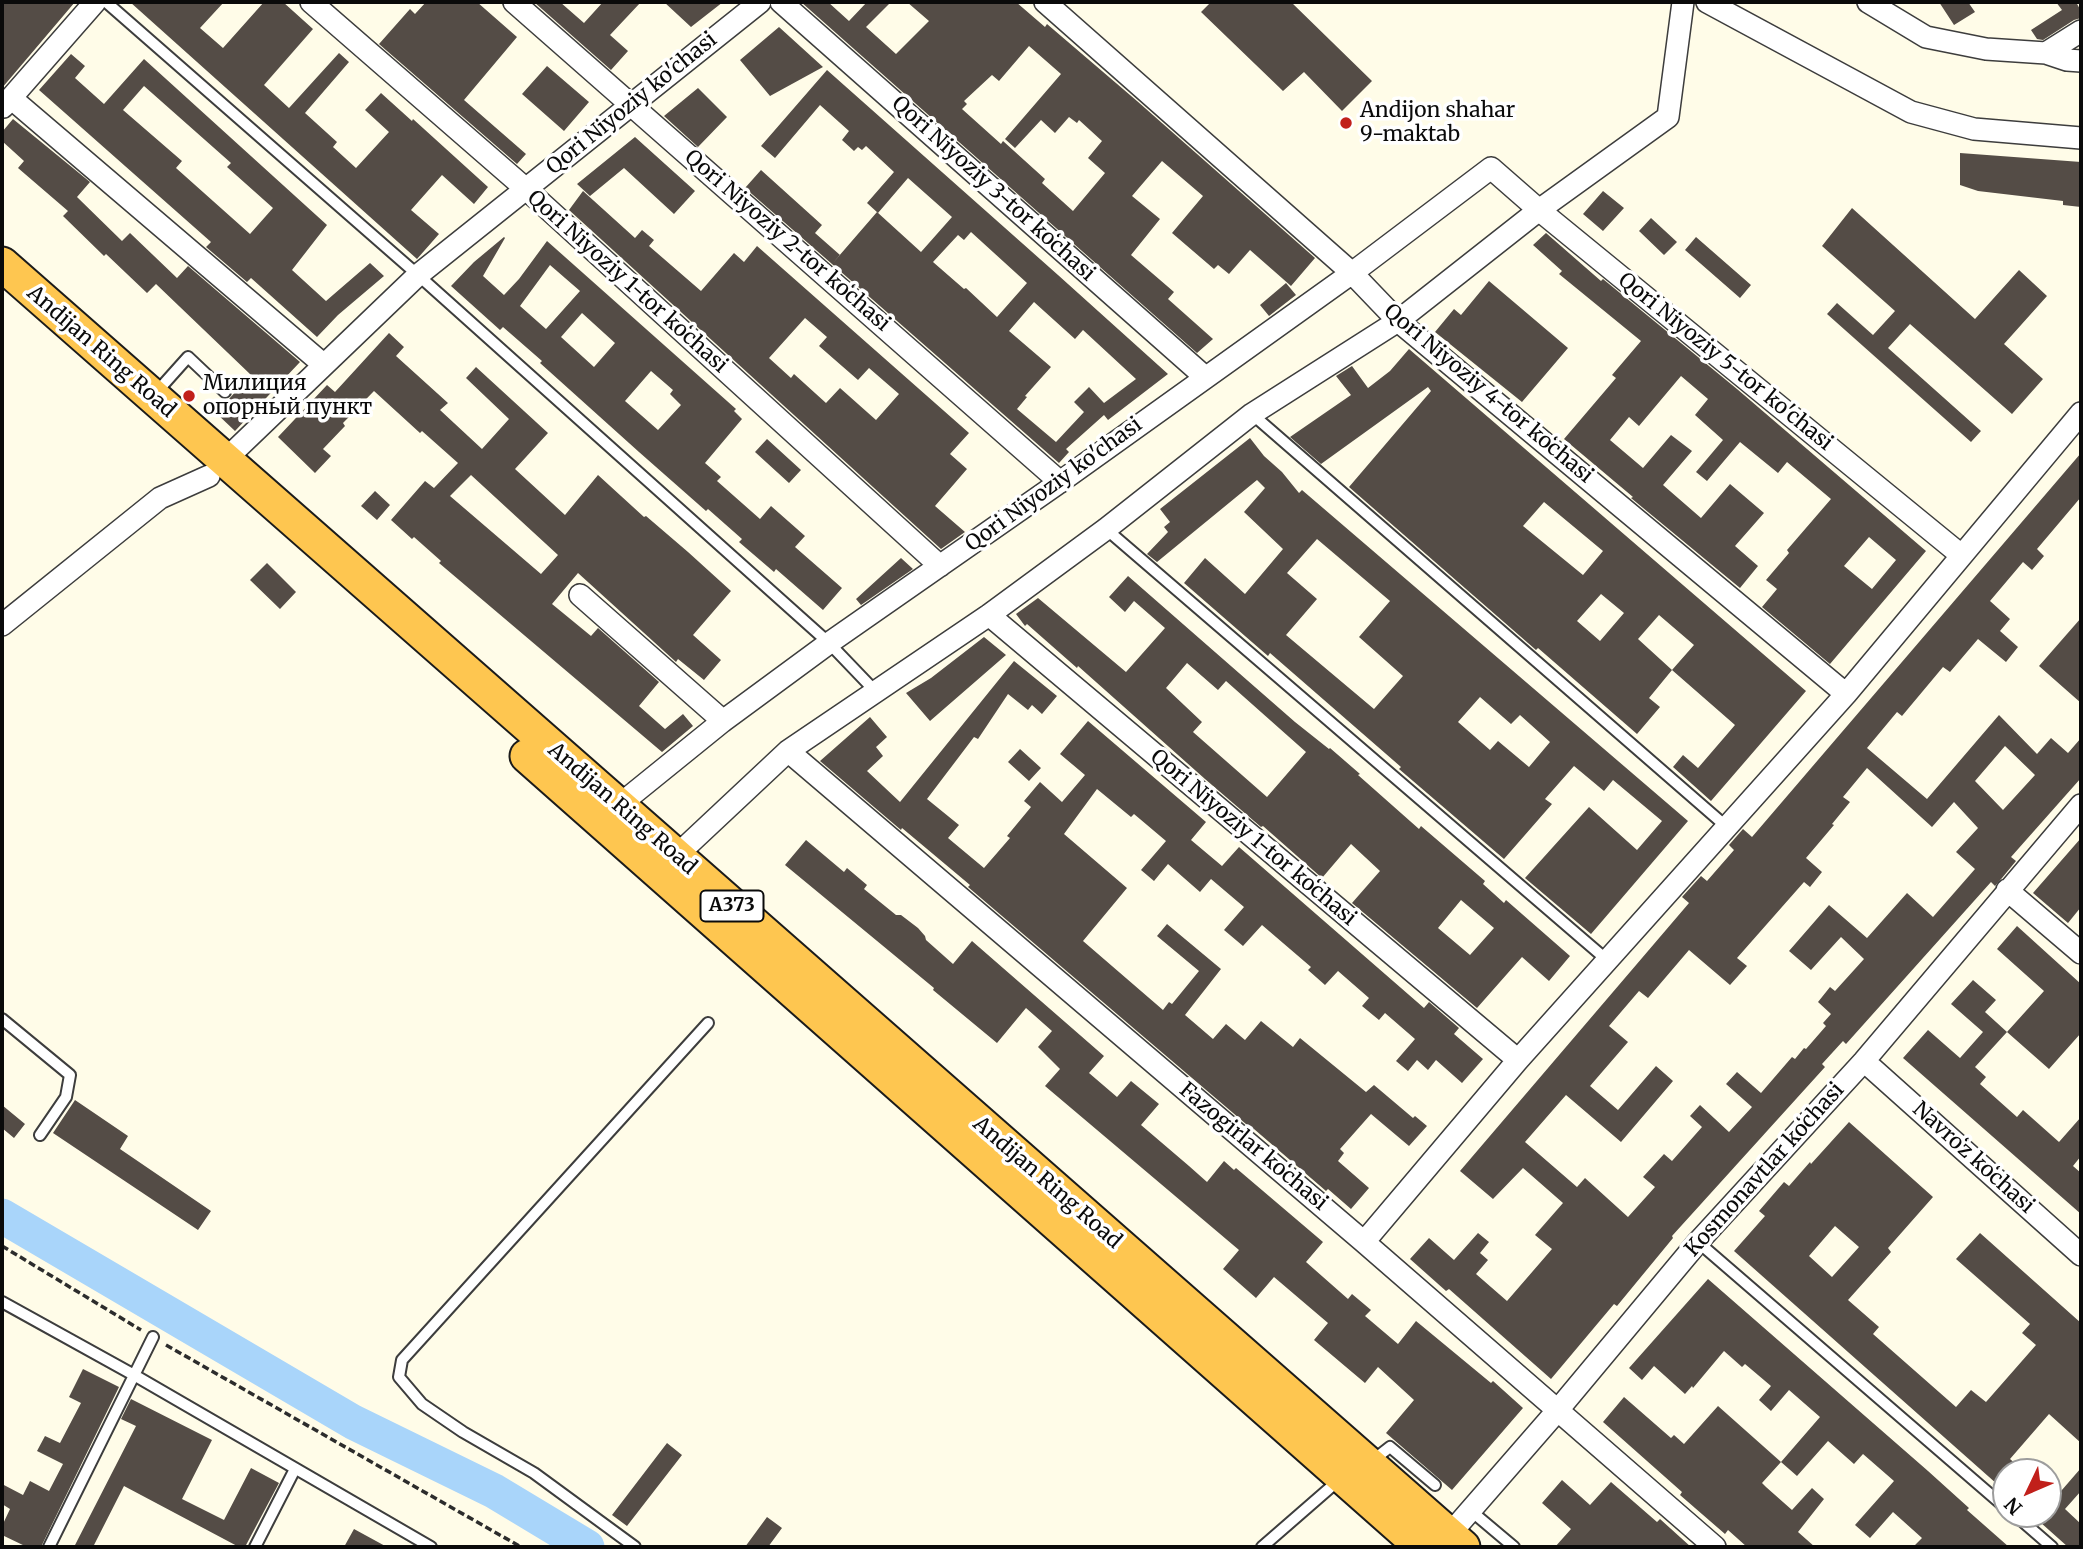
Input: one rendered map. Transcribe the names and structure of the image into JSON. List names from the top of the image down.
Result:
{
  "streets": {
    "highway": ["Andijan Ring Road", "A373"],
    "street": [
      "Qori Niyoziy ko'chasi",
      "Qori Niyoziy 3-tor koʻchasi",
      "Qori Niyoziy 2-tor koʻchasi",
      "Qori Niyoziy 1-tor koʻchasi",
      "Qori Niyoziy 5-tor ko'chasi",
      "Qori Niyoziy 4-tor koʻchasi",
      "Fazogirlar koʻchasi",
      "Navroʻz koʻchasi",
      "Kosmonavtlar koʻchasi"
    ]
  },
  "crossings": [
    ["Qori Niyoziy ko'chasi", "Qori Niyoziy 3-tor koʻchasi"],
    ["Qori Niyoziy ko'chasi", "Qori Niyoziy 2-tor koʻchasi"],
    ["Qori Niyoziy ko'chasi", "Qori Niyoziy 1-tor koʻchasi"],
    ["Qori Niyoziy ko'chasi", "Andijan Ring Road"],
    ["Qori Niyoziy ko'chasi", "Qori Niyoziy 5-tor ko'chasi"],
    ["Qori Niyoziy ko'chasi", "Qori Niyoziy 4-tor koʻchasi"],
    ["Andijan Ring Road", "Kosmonavtlar koʻchasi"],
    ["Fazogirlar koʻchasi", "Kosmonavtlar koʻchasi"],
    ["Navroʻz koʻchasi", "Kosmonavtlar koʻchasi"]
  ],
  "places": ["Andijon shahar 9-maktab", "Милиция опорный пункт"],
  "north": "bottom left"
}
